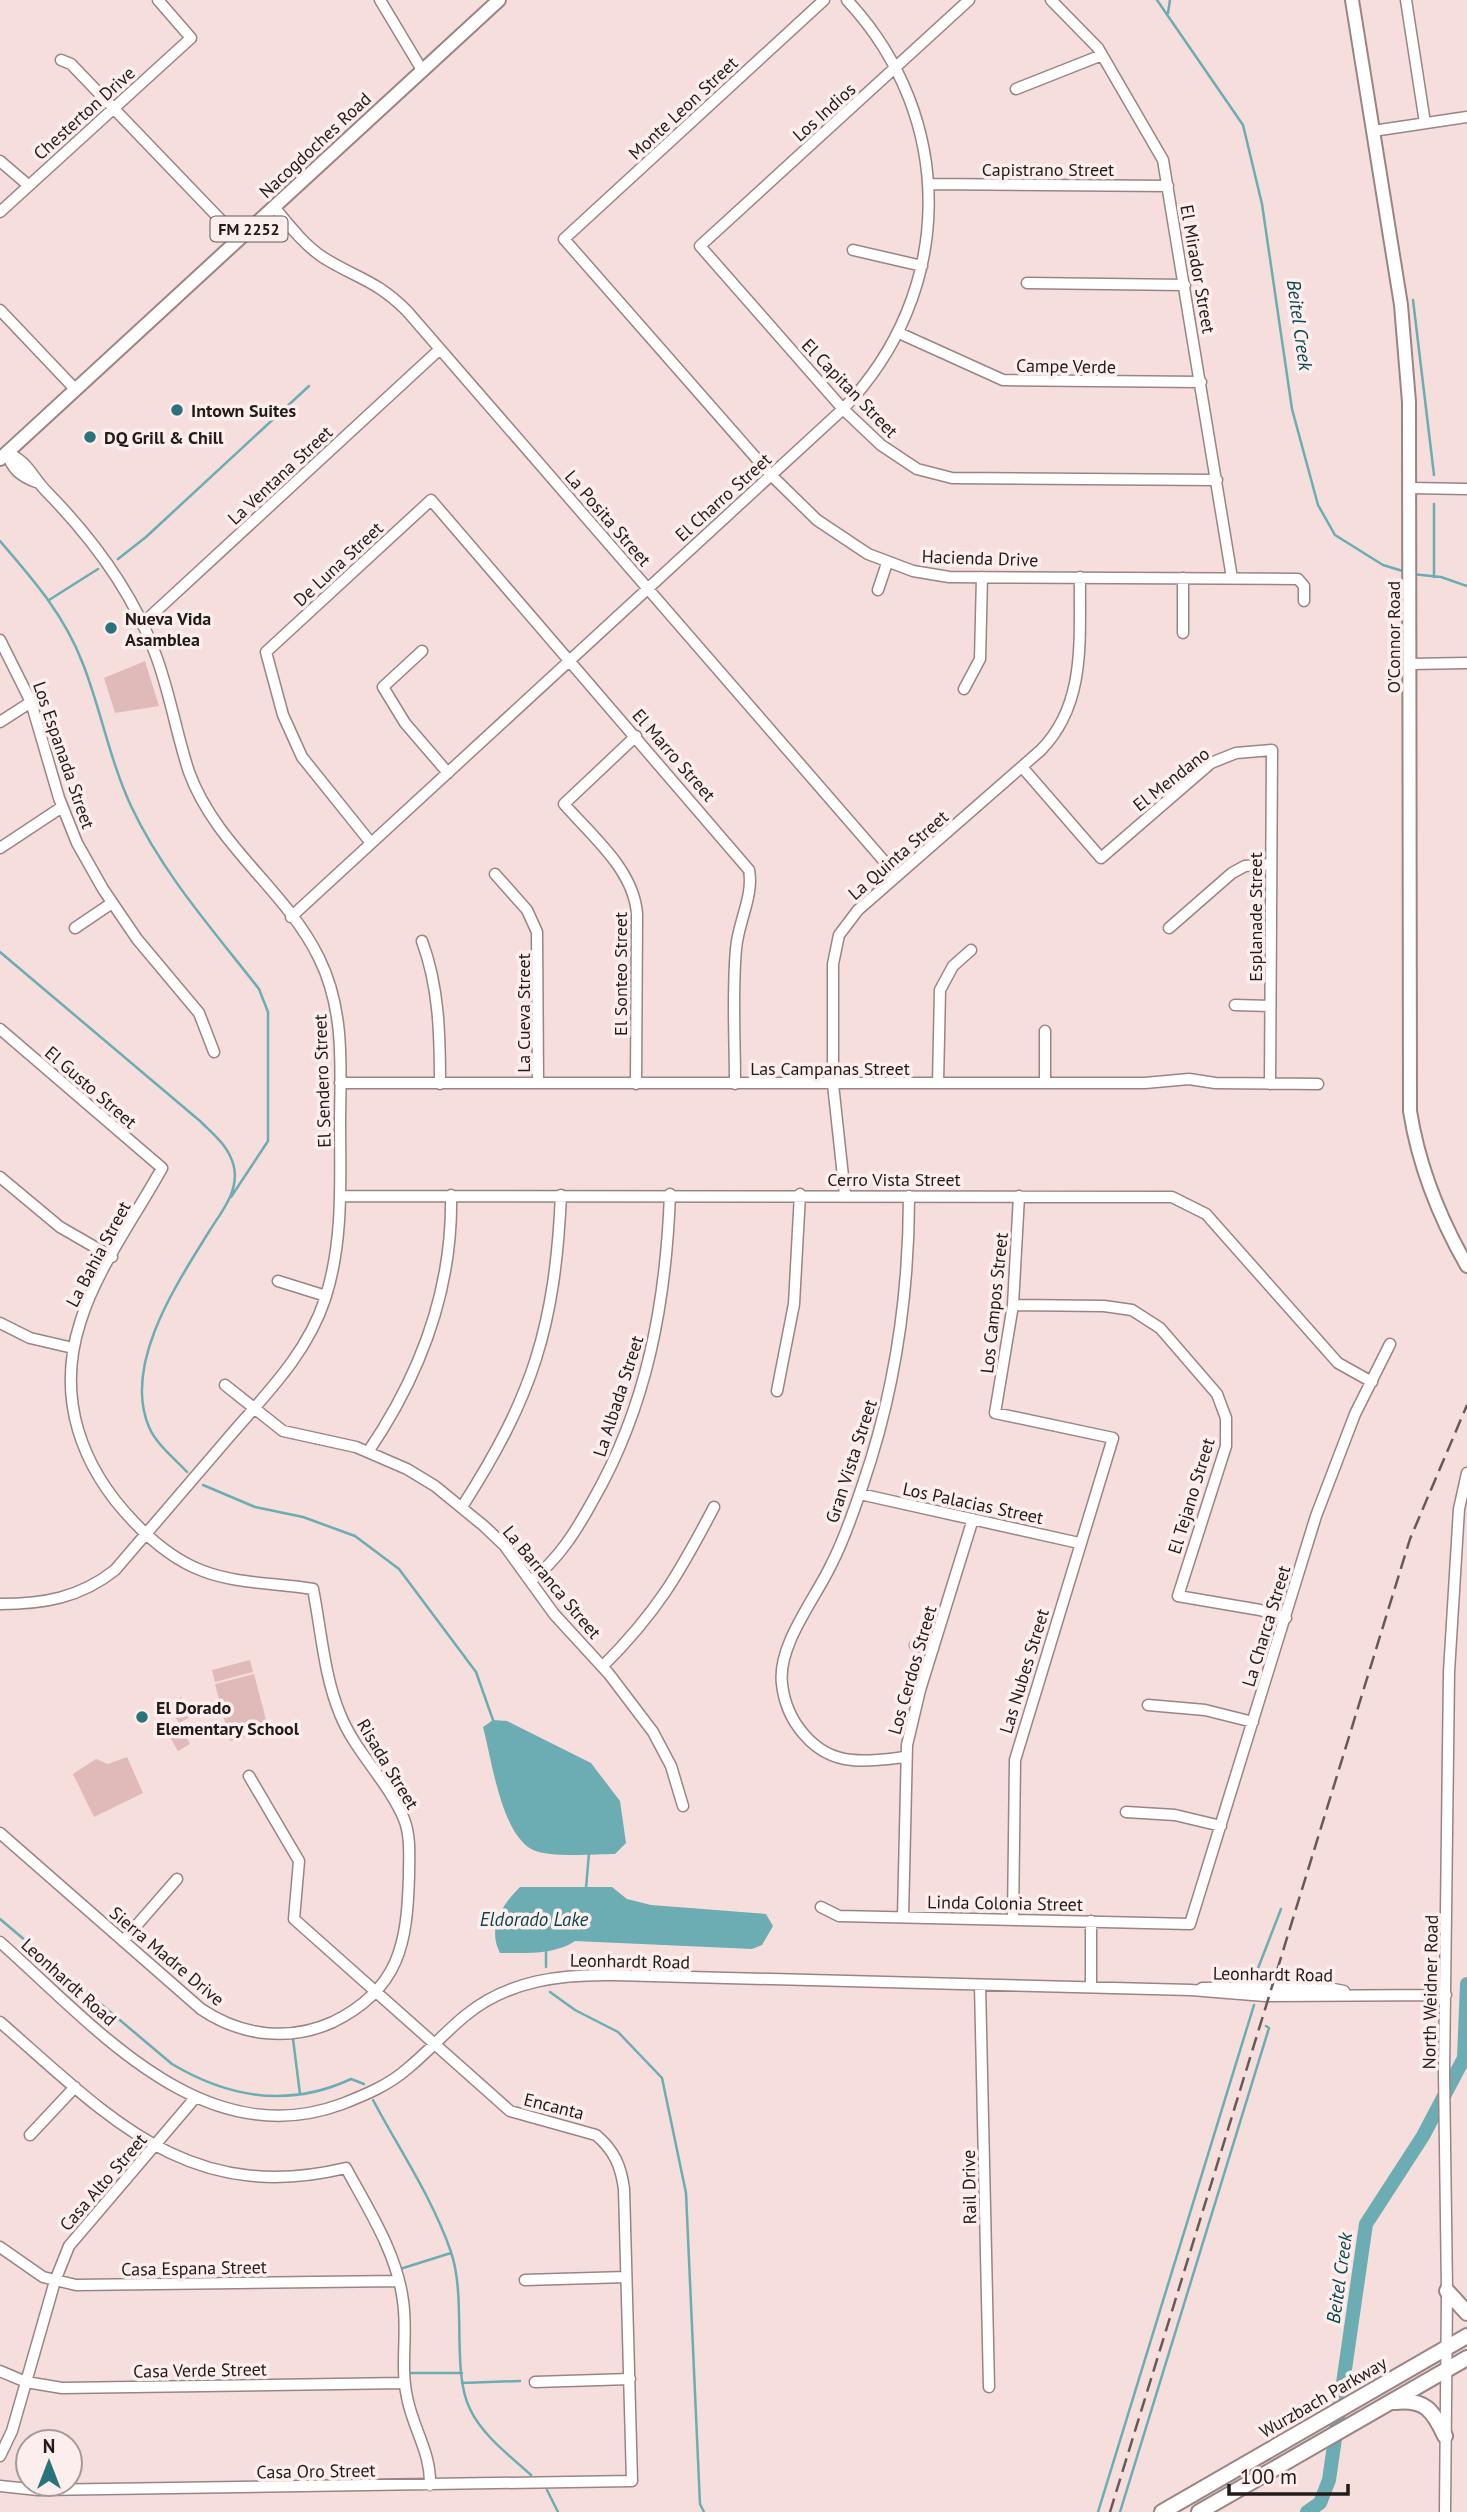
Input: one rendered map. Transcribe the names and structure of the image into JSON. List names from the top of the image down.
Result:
{
  "streets": {
    "highway": ["Wurzbach Parkway"],
    "main road": ["Nacogdoches Road", "FM 2252", "O'Connor Road"],
    "street": [
      "Monte Leon Street",
      "Los Indios",
      "Chesterton Drive",
      "Capistrano Street",
      "El Mirador Street",
      "Campe Verde",
      "El Capitan Street",
      "La Ventana Street",
      "El Charro Street",
      "La Posita Street",
      "Hacienda Drive",
      "De Luna Street",
      "Los Espanada Street",
      "El Marro Street",
      "El Mendano",
      "La Quinta Street",
      "Esplanade Street",
      "El Sonteo Street",
      "La Cueva Street",
      "Las Campanas Street",
      "El Sendero Street",
      "El Gusto Street",
      "Cerro Vista Street",
      "La Bahia Street",
      "Los Campos Street",
      "La Albada Street",
      "Gran Vista Street",
      "El Tejano Street",
      "Los Palacias Street",
      "La Barranca Street",
      "La Charca Street",
      "Los Cerdos Street",
      "Las Nubes Street",
      "Risada Street",
      "Linda Colonia Street",
      "Sierra Madre Drive",
      "Leonhardt Road",
      "North Weidner Road",
      "Encanta",
      "Casa Alto Street",
      "Rail Drive",
      "Casa Espana Street",
      "Casa Verde Street",
      "Casa Oro Street"
    ]
  },
  "crossings": [
    ["Monte Leon Street", "Hacienda Drive"],
    ["Los Indios", "El Capitan Street"],
    ["Los Indios", "El Charro Street"],
    ["Nacogdoches Road", "La Posita Street"],
    ["Nacogdoches Road", "El Sendero Street"],
    ["Capistrano Street", "El Mirador Street"],
    ["Capistrano Street", "El Charro Street"],
    ["El Mirador Street", "Campe Verde"],
    ["El Mirador Street", "El Capitan Street"],
    ["El Mirador Street", "Hacienda Drive"],
    ["Campe Verde", "El Charro Street"],
    ["El Capitan Street", "El Charro Street"],
    ["La Ventana Street", "La Posita Street"],
    ["La Ventana Street", "El Sendero Street"],
    ["El Charro Street", "La Posita Street"],
    ["El Charro Street", "Hacienda Drive"],
    ["El Charro Street", "De Luna Street"],
    ["El Charro Street", "El Marro Street"],
    ["El Charro Street", "El Sendero Street"],
    ["La Posita Street", "La Quinta Street"],
    ["Hacienda Drive", "La Quinta Street"],
    ["De Luna Street", "El Marro Street"],
    ["El Marro Street", "El Sonteo Street"],
    ["El Marro Street", "Las Campanas Street"],
    ["El Mendano", "La Quinta Street"],
    ["El Mendano", "Esplanade Street"],
    ["La Quinta Street", "Las Campanas Street"],
    ["La Quinta Street", "Cerro Vista Street"],
    ["Esplanade Street", "Las Campanas Street"],
    ["El Sonteo Street", "Las Campanas Street"],
    ["La Cueva Street", "Las Campanas Street"],
    ["Las Campanas Street", "El Sendero Street"],
    ["El Sendero Street", "Cerro Vista Street"],
    ["El Sendero Street", "La Bahia Street"],
    ["El Sendero Street", "La Barranca Street"],
    ["El Gusto Street", "La Bahia Street"],
    ["Cerro Vista Street", "Los Campos Street"],
    ["Cerro Vista Street", "La Albada Street"],
    ["Cerro Vista Street", "Gran Vista Street"],
    ["Cerro Vista Street", "La Charca Street"],
    ["La Bahia Street", "Risada Street"],
    ["Los Campos Street", "El Tejano Street"],
    ["Los Campos Street", "Las Nubes Street"],
    ["La Albada Street", "La Barranca Street"],
    ["Gran Vista Street", "Los Palacias Street"],
    ["Gran Vista Street", "Los Cerdos Street"],
    ["El Tejano Street", "La Charca Street"],
    ["Los Palacias Street", "Los Cerdos Street"],
    ["Los Palacias Street", "Las Nubes Street"],
    ["La Charca Street", "Linda Colonia Street"],
    ["Los Cerdos Street", "Linda Colonia Street"],
    ["Las Nubes Street", "Linda Colonia Street"],
    ["Risada Street", "Sierra Madre Drive"],
    ["Risada Street", "Encanta"],
    ["Sierra Madre Drive", "Encanta"],
    ["Leonhardt Road", "North Weidner Road"],
    ["Leonhardt Road", "Encanta"],
    ["Leonhardt Road", "Casa Alto Street"],
    ["Leonhardt Road", "Rail Drive"],
    ["North Weidner Road", "Wurzbach Parkway"],
    ["Encanta", "Casa Oro Street"],
    ["Casa Alto Street", "Casa Espana Street"],
    ["Casa Alto Street", "Casa Verde Street"]
  ],
  "water": ["Beitel Creek", "Eldorado Lake"],
  "places": [
    "Intown Suites",
    "DQ Grill & Chill",
    "Nueva Vida Asamblea",
    "El Dorado Elementary School"
  ],
  "scale_bar": "100 m",
  "north": "top"
}
